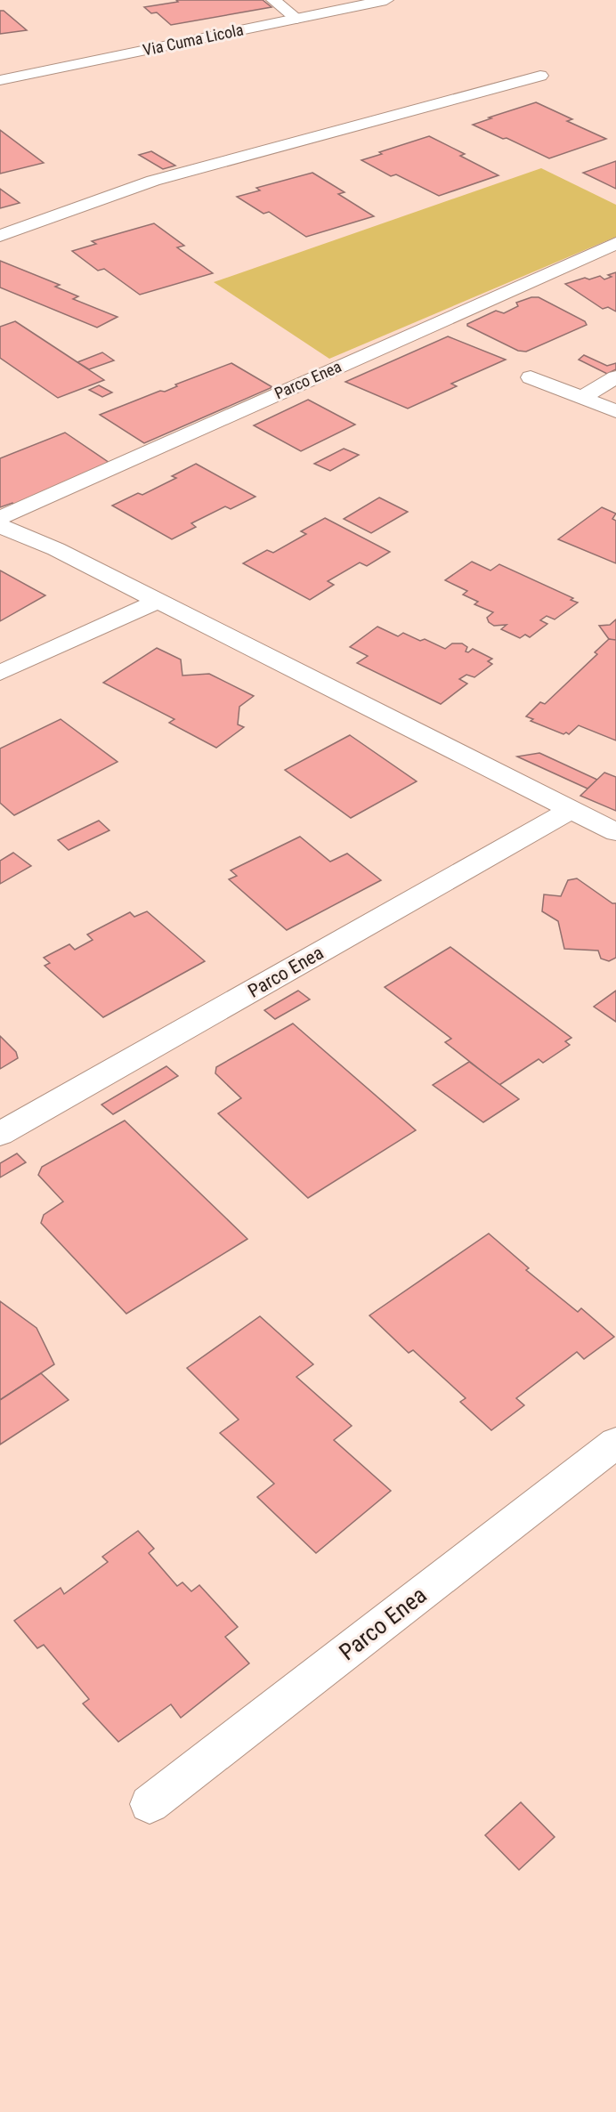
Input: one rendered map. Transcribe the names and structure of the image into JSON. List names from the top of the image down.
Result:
{
  "streets": {
    "street": ["Via Cuma Licola", "Parco Enea"]
  }
}
